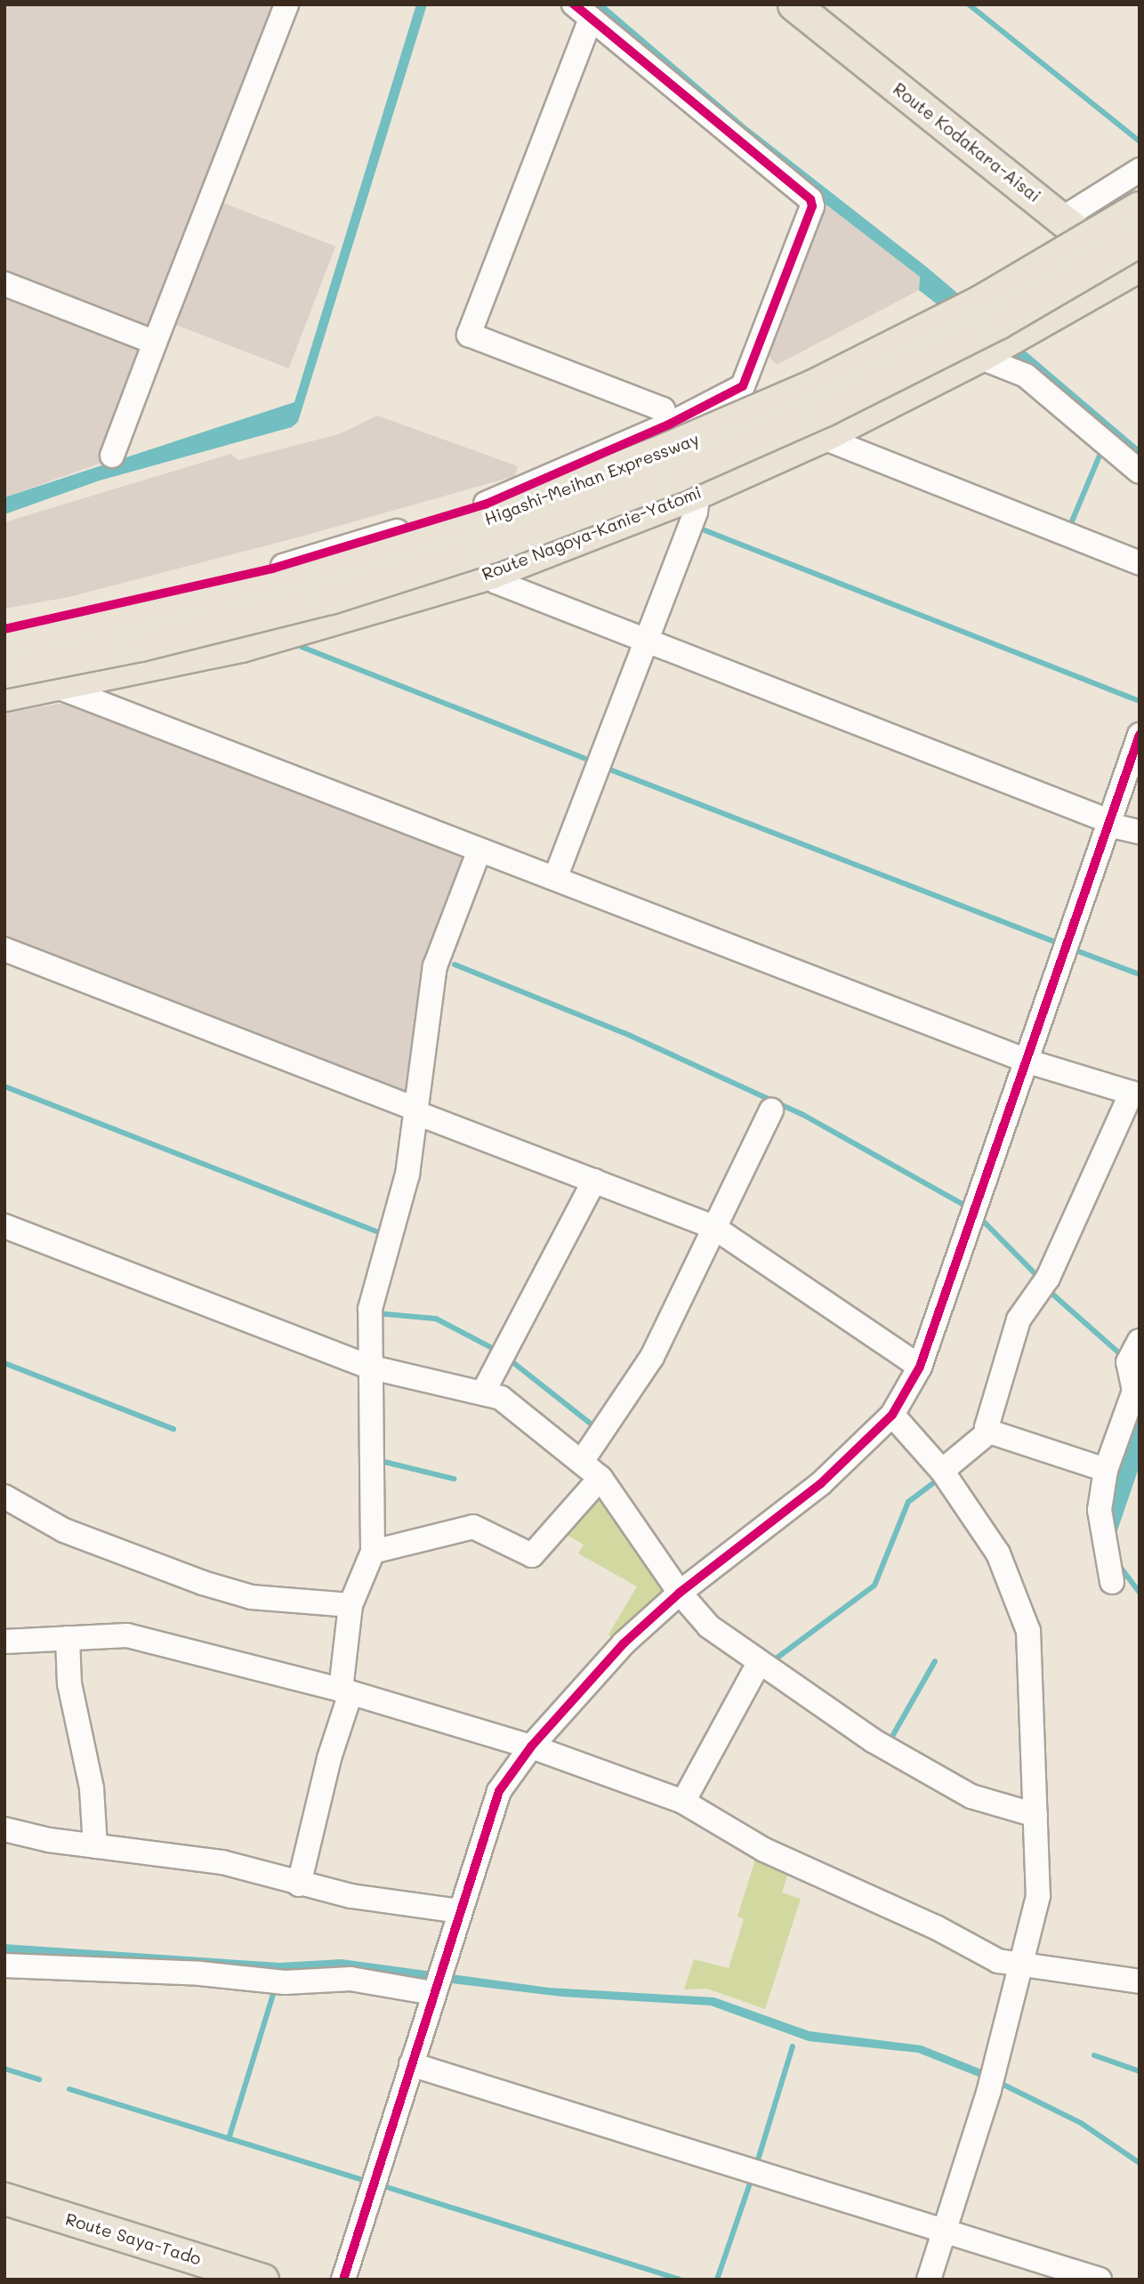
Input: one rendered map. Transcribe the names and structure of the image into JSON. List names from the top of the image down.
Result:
{
  "streets": {
    "highway": ["Higashi-Meihan Expressway"],
    "main road": ["Route Kodakara-Aisai", "Route Nagoya-Kanie-Yatomi", "Route Saya-Tado"]
  },
  "crossings": [
    ["Route Kodakara-Aisai", "Route Nagoya-Kanie-Yatomi"]
  ]
}
